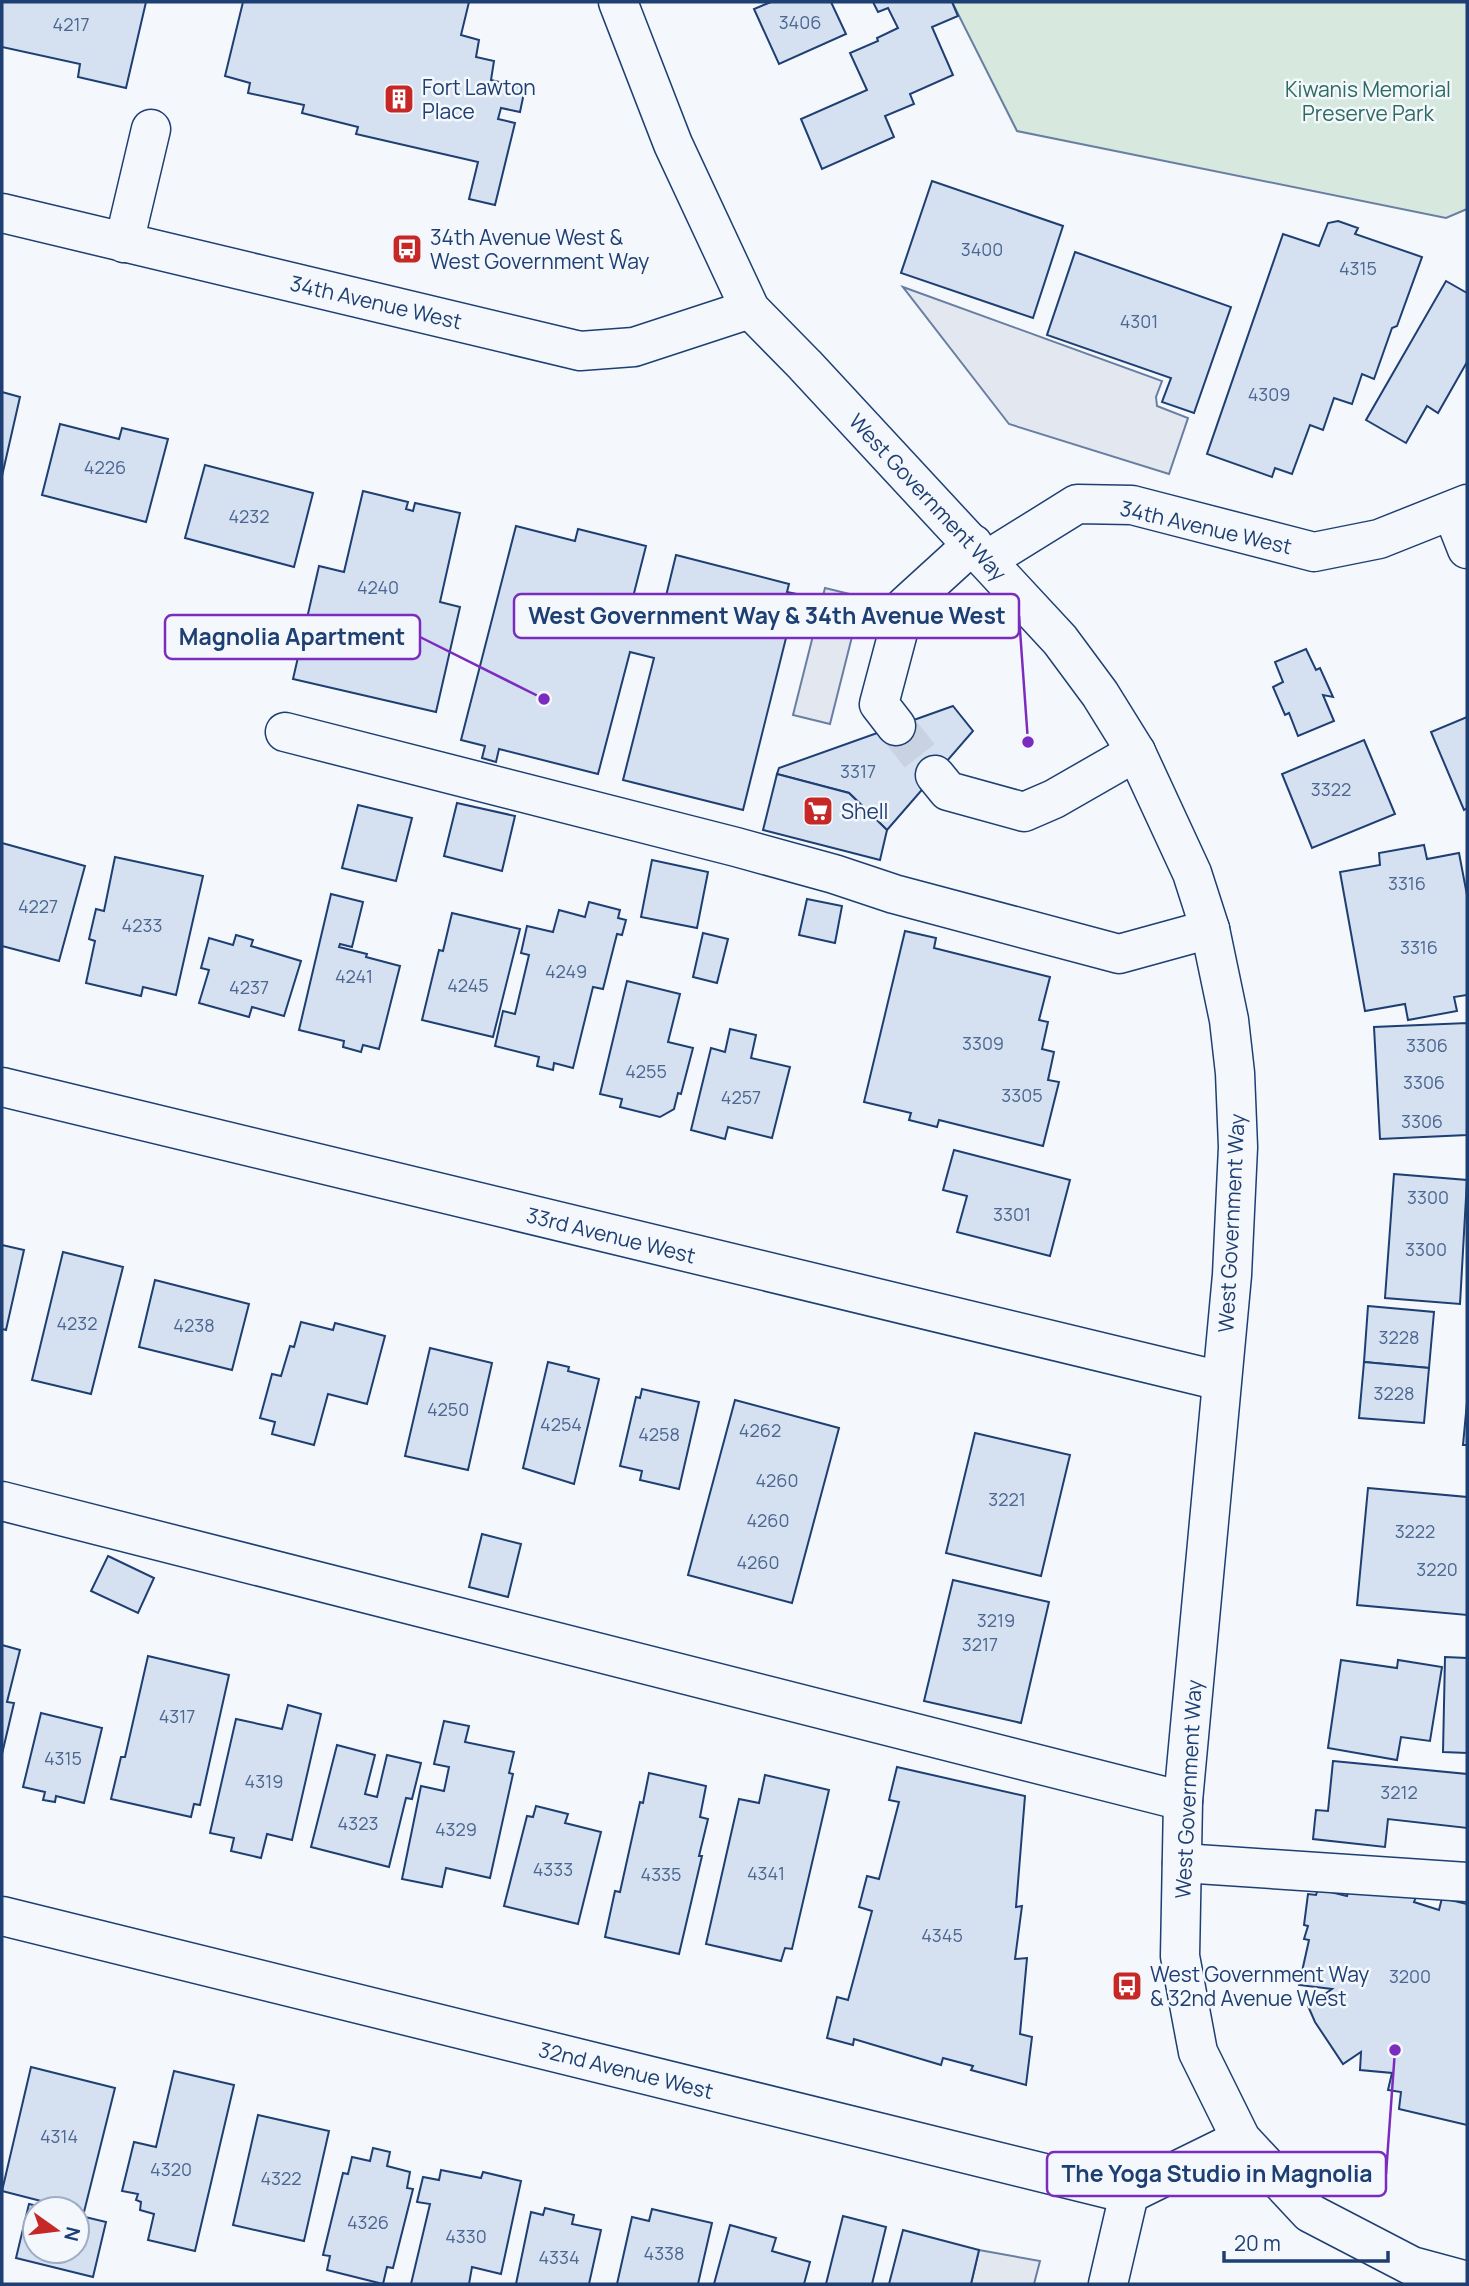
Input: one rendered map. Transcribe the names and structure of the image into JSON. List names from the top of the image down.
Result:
{
  "streets": {
    "street": [
      "34th Avenue West",
      "West Government Way",
      "33rd Avenue West",
      "32nd Avenue West"
    ]
  },
  "crossings": [
    ["34th Avenue West", "West Government Way"],
    ["West Government Way", "33rd Avenue West"]
  ],
  "parks": ["Kiwanis Memorial Preserve Park"],
  "places": {
    "building": ["Fort Lawton Place"],
    "bus stop": ["34th Avenue West & West Government Way", "West Government Way & 32nd Avenue West"],
    "other": ["Magnolia Apartment", "West Government Way & 34th Avenue West", "The Yoga Studio in Magnolia"],
    "supermarket": ["Shell"]
  },
  "house_numbers": [
    "3406",
    "4217",
    "3400",
    "4315",
    "4301",
    "4309",
    "4226",
    "4232",
    "4240",
    "3317",
    "3322",
    "3316",
    "4227",
    "4233",
    "3316",
    "4249",
    "4241",
    "4245",
    "4237",
    "3309",
    "3306",
    "4255",
    "3306",
    "3305",
    "4257",
    "3306",
    "3300",
    "3301",
    "3300",
    "4232",
    "4238",
    "3228",
    "3228",
    "4250",
    "4254",
    "4262",
    "4258",
    "4260",
    "3221",
    "4260",
    "3222",
    "4260",
    "3220",
    "3219",
    "3217",
    "4317",
    "4315",
    "4319",
    "3212",
    "4323",
    "4329",
    "4333",
    "4341",
    "4335",
    "4345",
    "3200",
    "4314",
    "4320",
    "4322",
    "4326",
    "4330",
    "4338",
    "4334"
  ],
  "scale_bar": "20 m",
  "north": "right"
}
